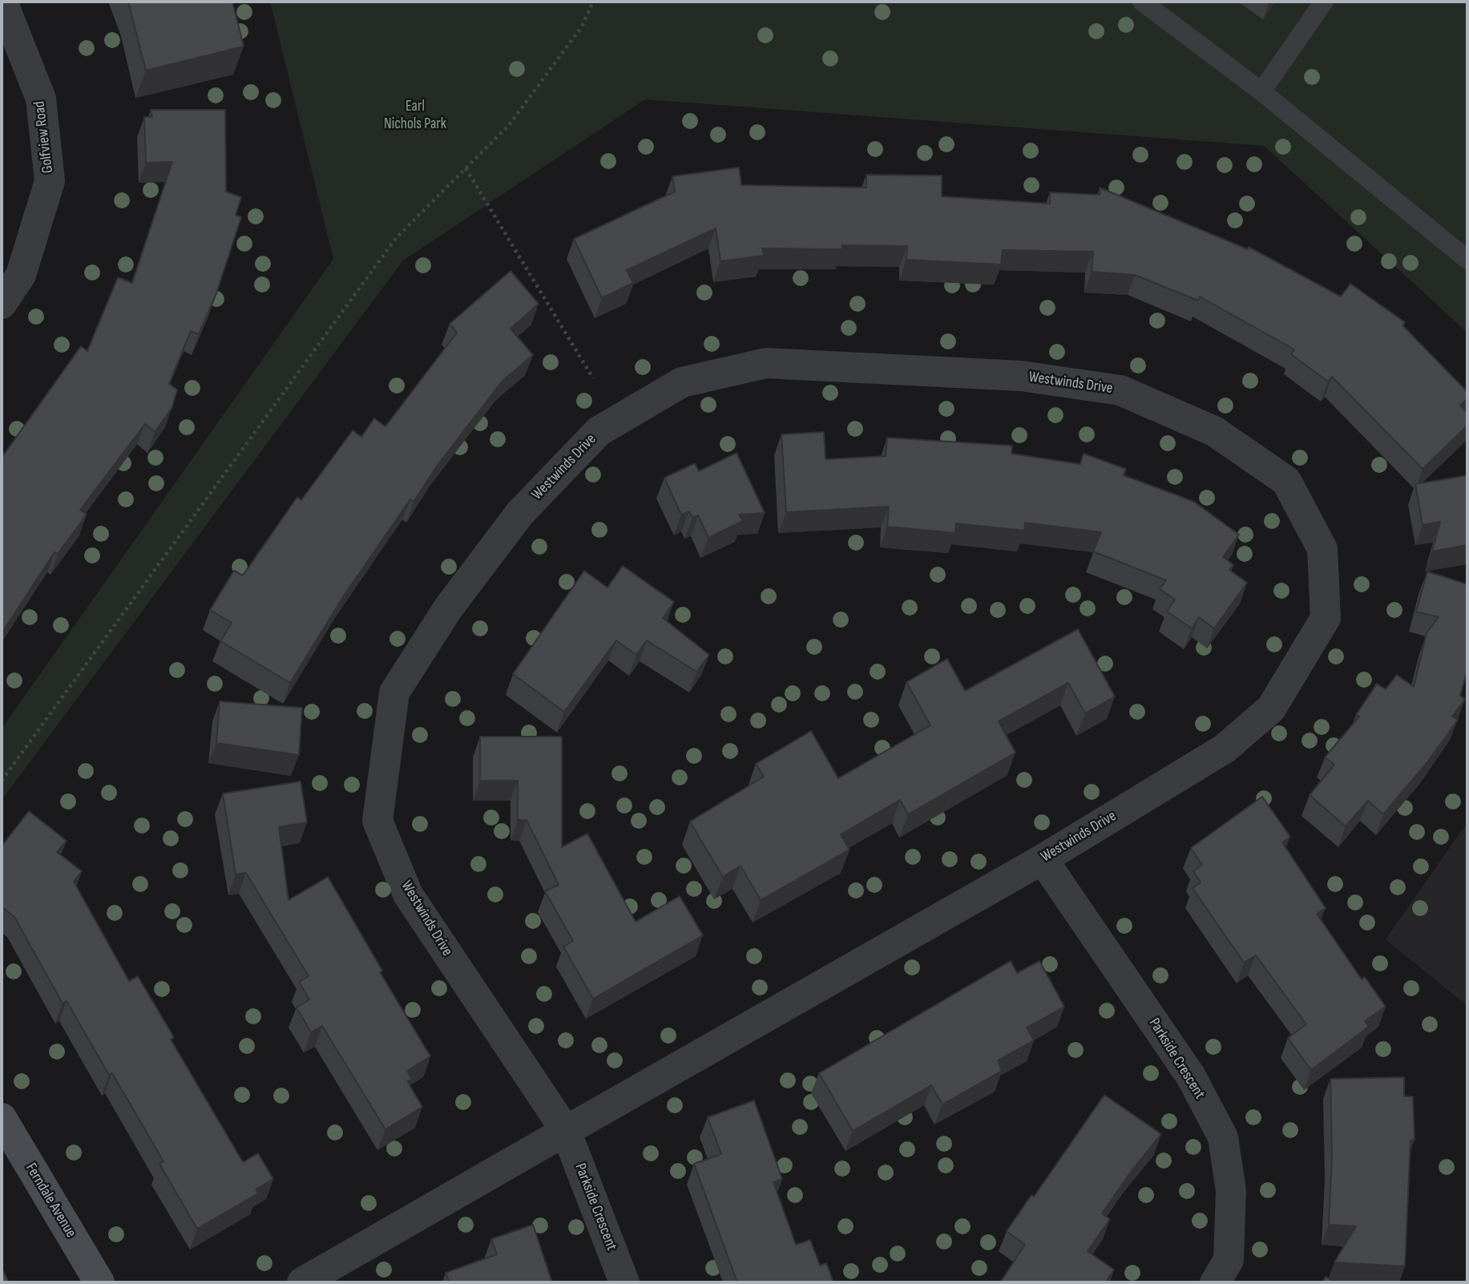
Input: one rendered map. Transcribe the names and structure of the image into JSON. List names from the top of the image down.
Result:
{
  "streets": {
    "street": [
      "Golfview Road",
      "Westwinds Drive",
      "Parkside Crescent",
      "Ferndale Avenue"
    ]
  },
  "crossings": [
    ["Westwinds Drive", "Parkside Crescent"]
  ],
  "parks": ["Earl Nichols Park"]
}
